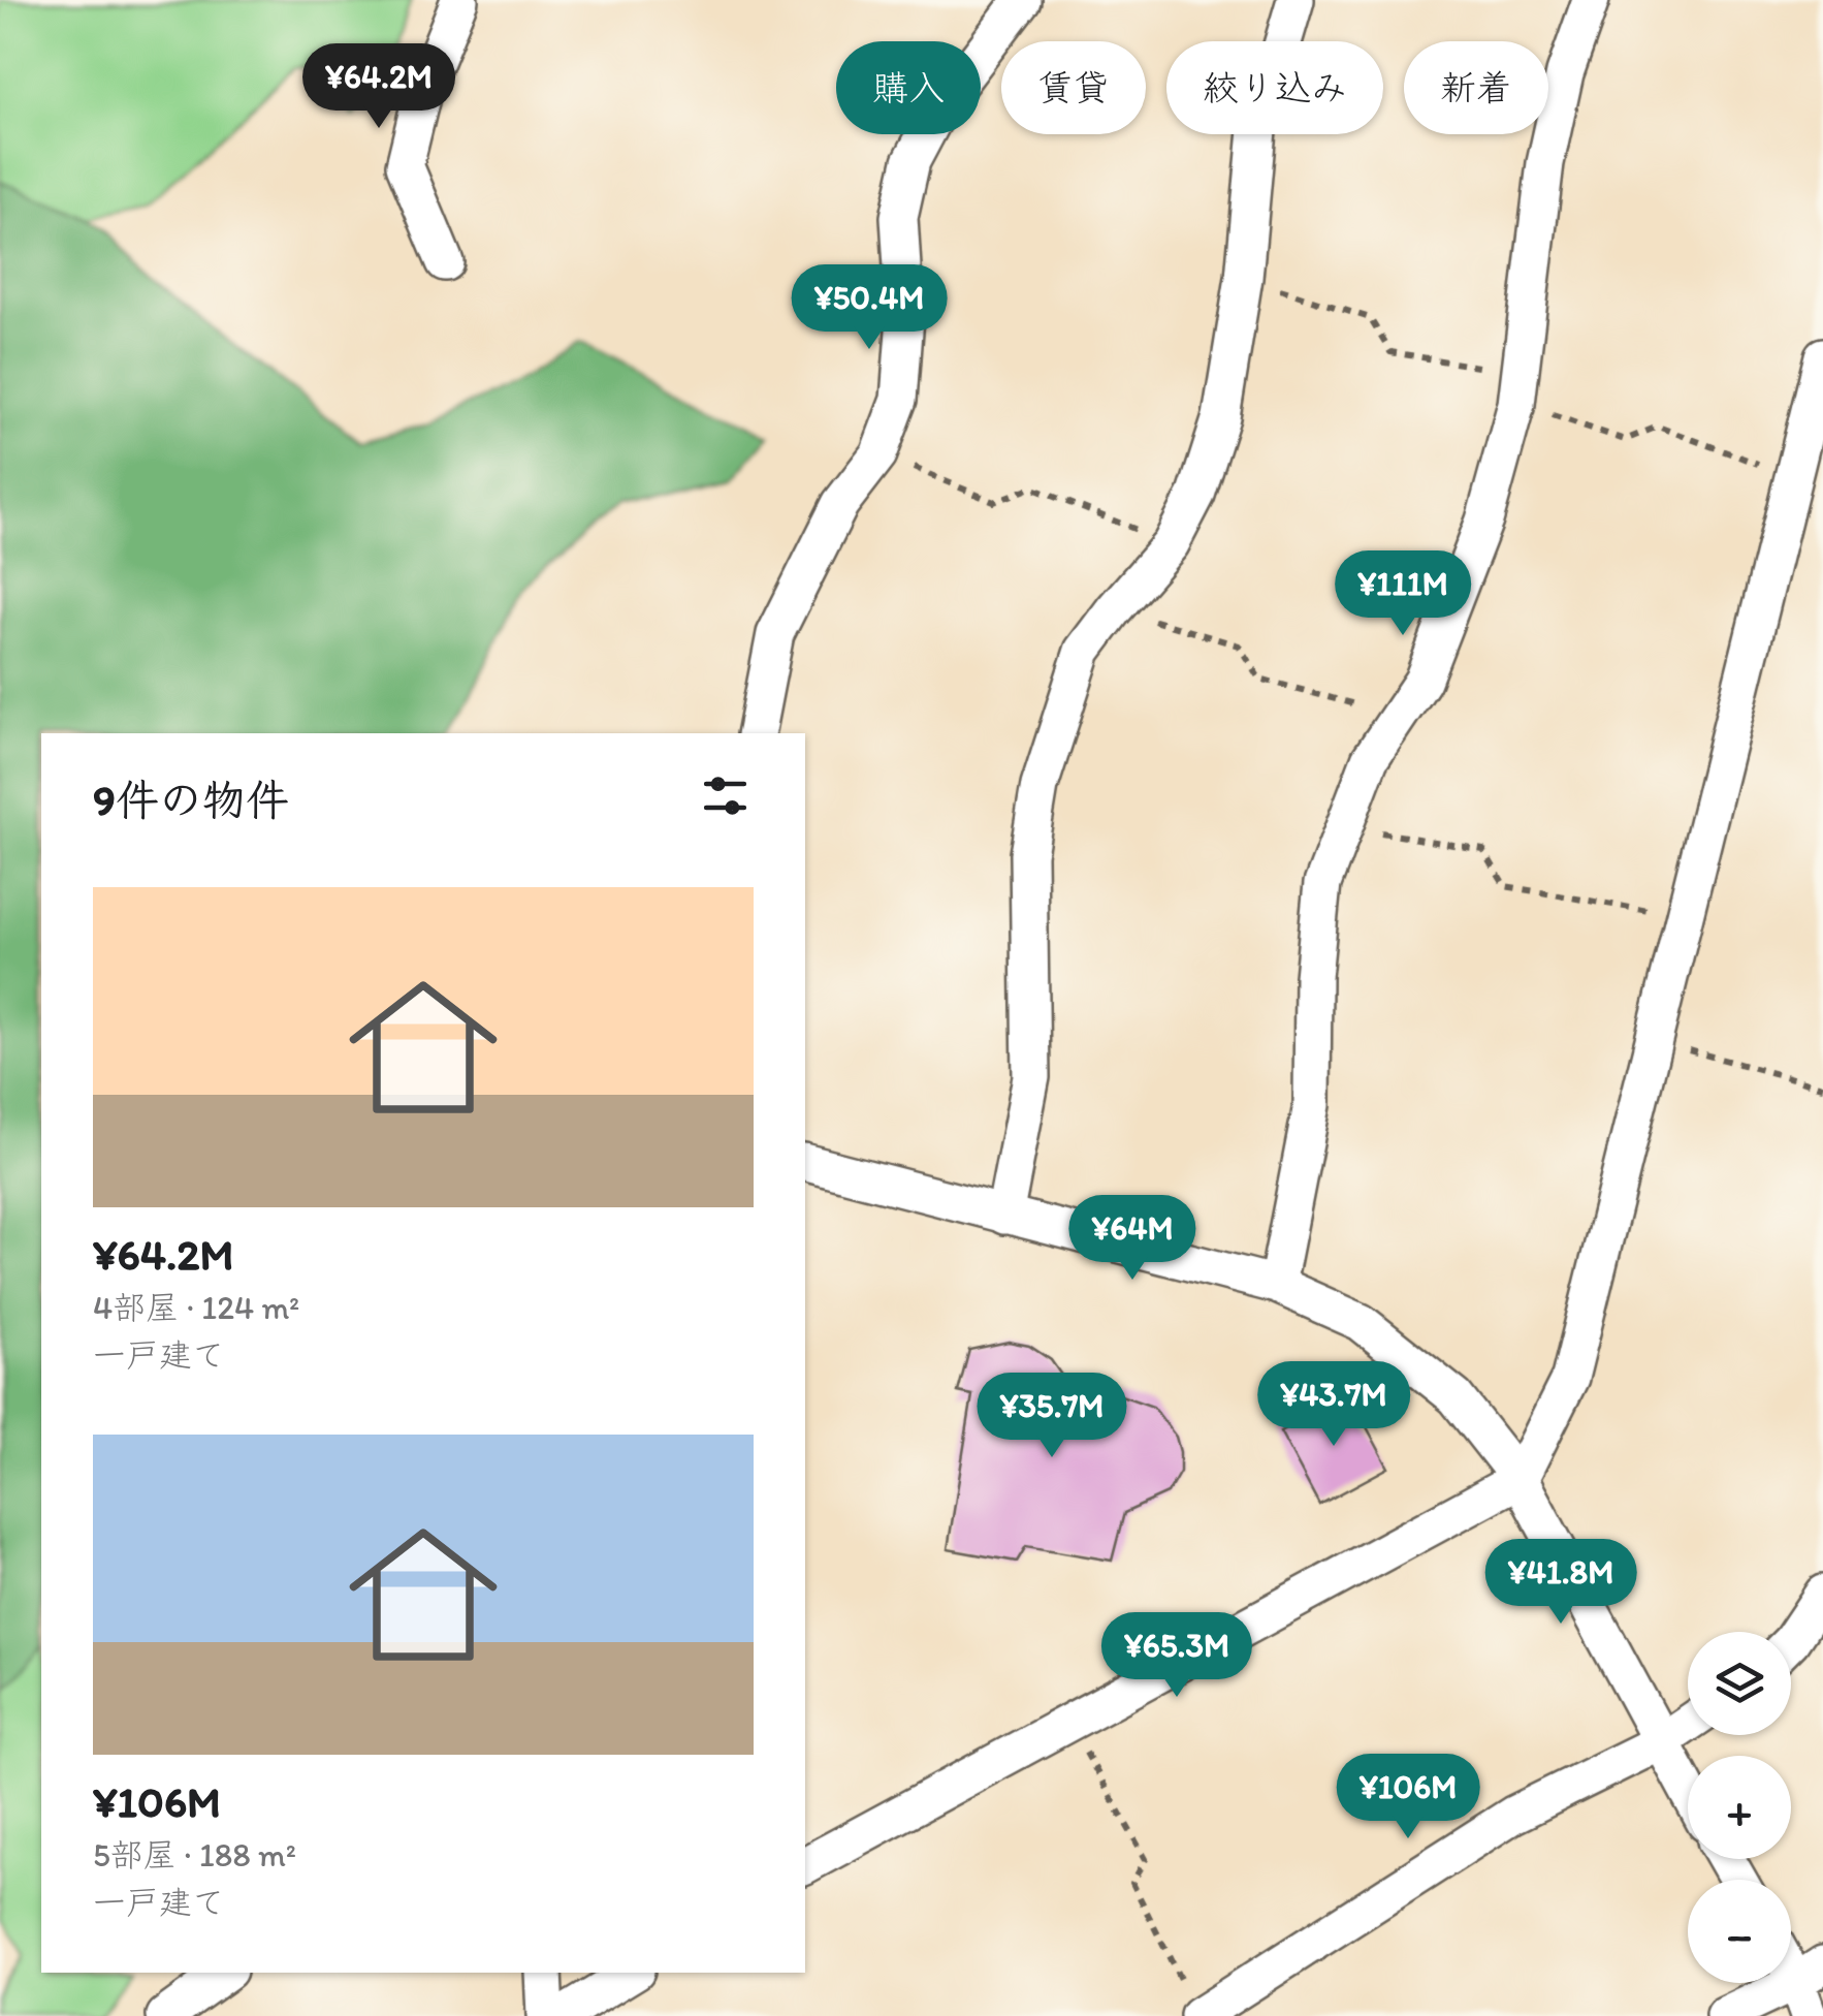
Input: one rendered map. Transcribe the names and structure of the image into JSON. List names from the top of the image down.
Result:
{
  "page": {
    "chip": [
      "購入",
      "賃貸",
      "絞り込み",
      "新着"
    ],
    "price": [
      "¥64.2M",
      "¥50.4M",
      "¥111M",
      "¥64M",
      "¥43.7M",
      "¥35.7M",
      "¥41.8M",
      "¥65.3M",
      "¥106M"
    ],
    "heading": "9件の物件",
    "list": [
      {
        "name": "¥64.2M",
        "note": "4部屋 · 124 m² · 一戸建て"
      },
      {
        "name": "¥106M",
        "note": "5部屋 · 188 m² · 一戸建て"
      }
    ],
    "map_buttons": ["+", "−"]
  }
}
